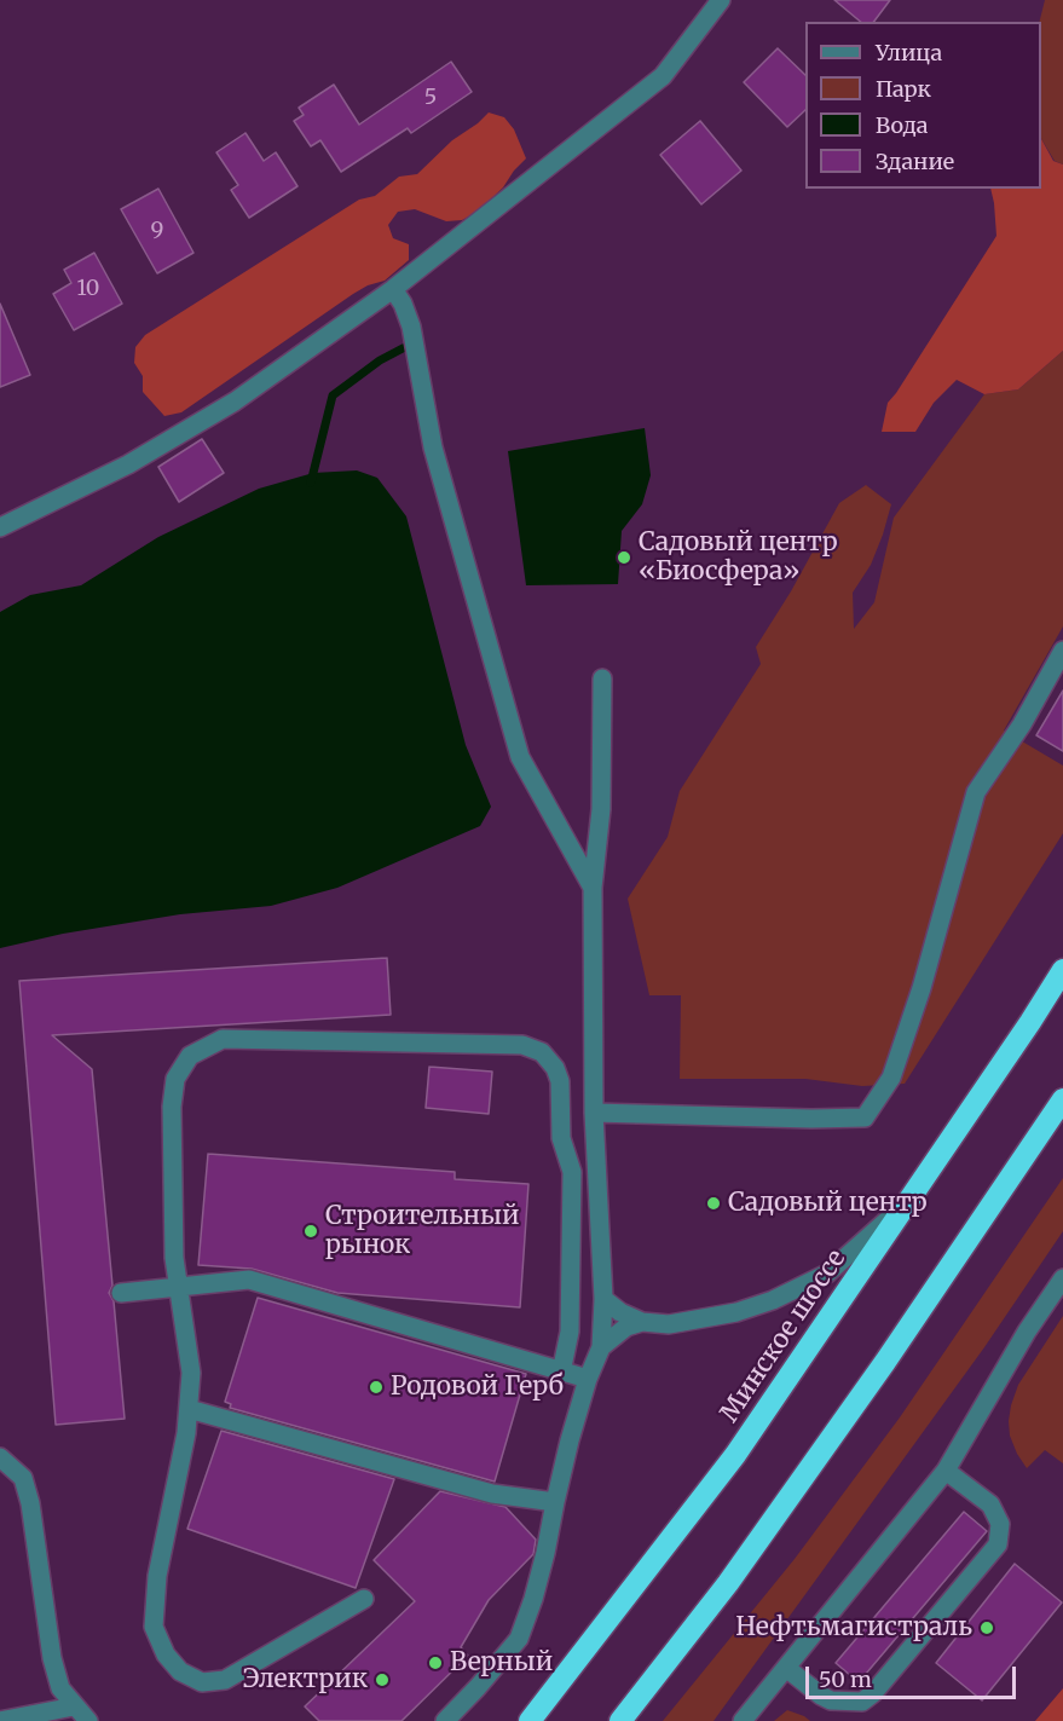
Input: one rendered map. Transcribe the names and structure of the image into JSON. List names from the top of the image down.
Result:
{
  "streets": {
    "highway": ["Минское шоссе"]
  },
  "places": [
    "Садовый центр «Биосфера»",
    "Садовый центр",
    "Строительный рынок",
    "Родовой Герб",
    "Нефтьмагистраль",
    "Верный",
    "Электрик"
  ],
  "house_numbers": ["5", "9", "10"],
  "legend": [
    "Улица",
    "Парк",
    "Вода",
    "Здание"
  ],
  "scale_bar": "50 m"
}
